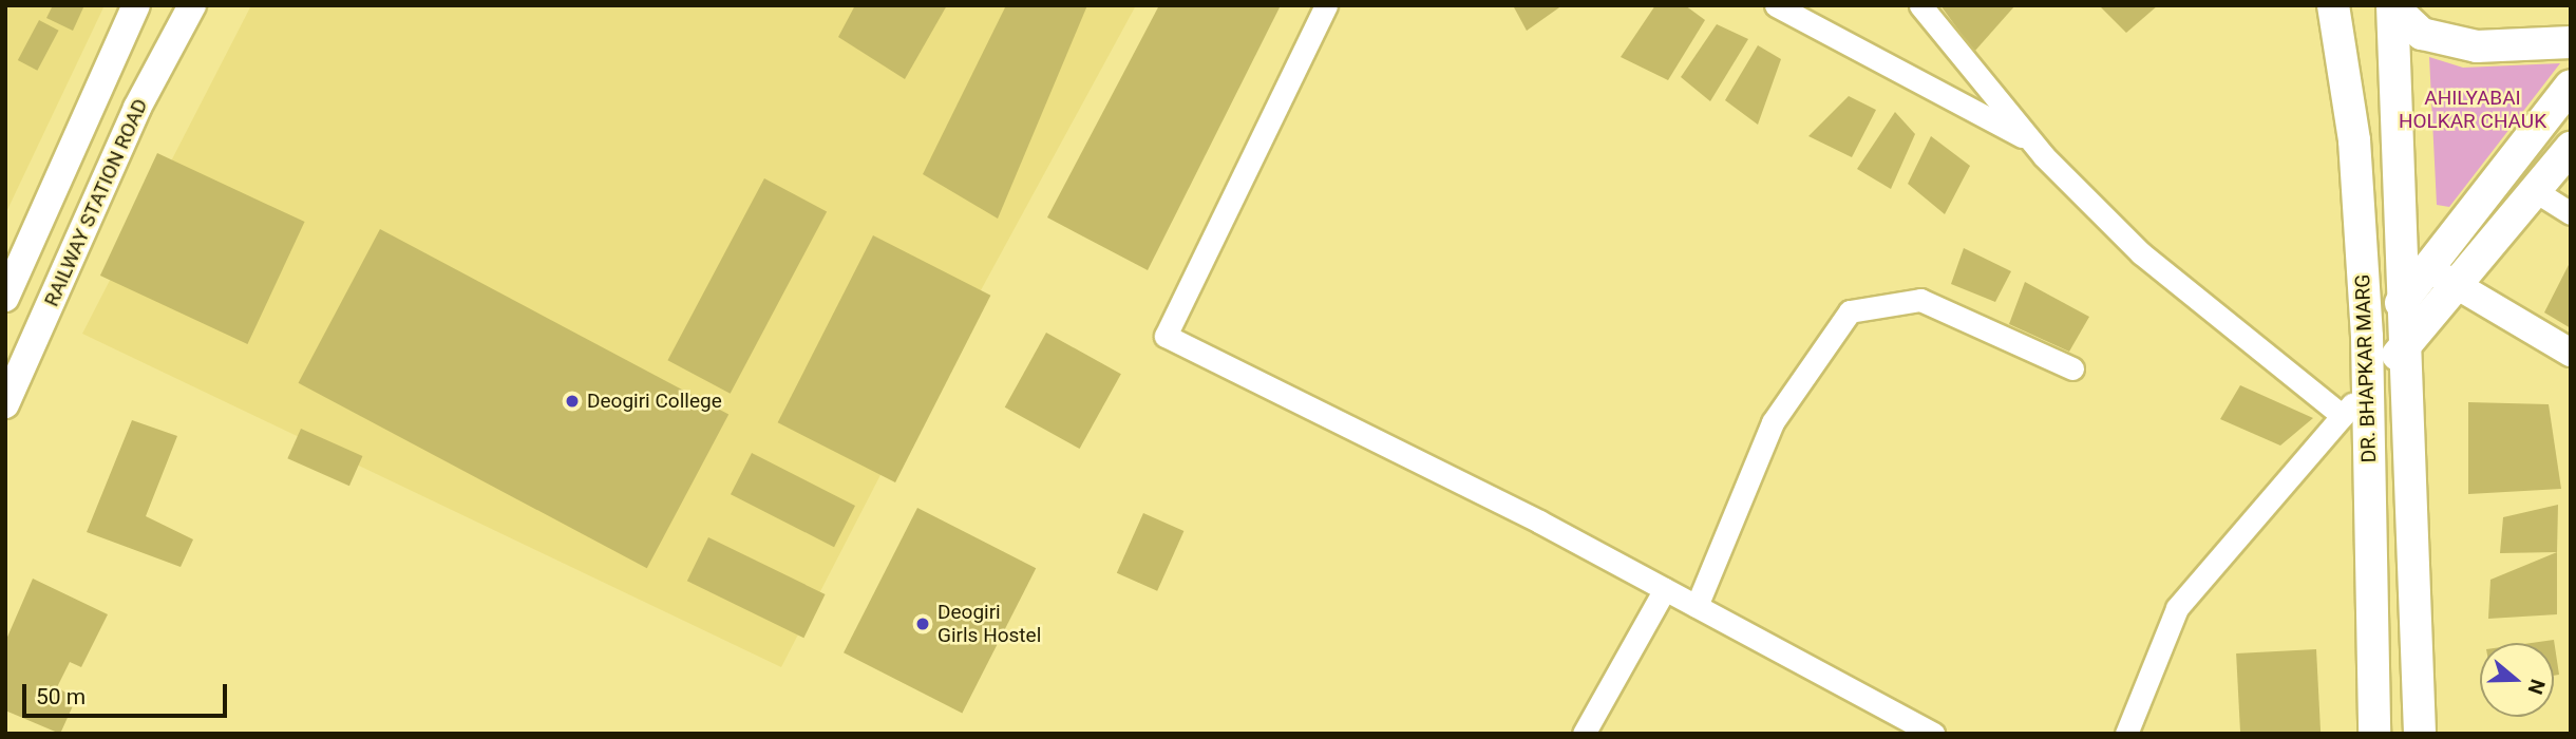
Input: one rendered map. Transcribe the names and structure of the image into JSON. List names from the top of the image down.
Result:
{
  "streets": {
    "main road": ["DR. BHAPKAR MARG"],
    "street": ["RAILWAY STATION ROAD"]
  },
  "parks": ["AHILYABAI HOLKAR CHAUK"],
  "places": ["Deogiri College", "Deogiri Girls Hostel"],
  "scale_bar": "50 m",
  "north": "right"
}
